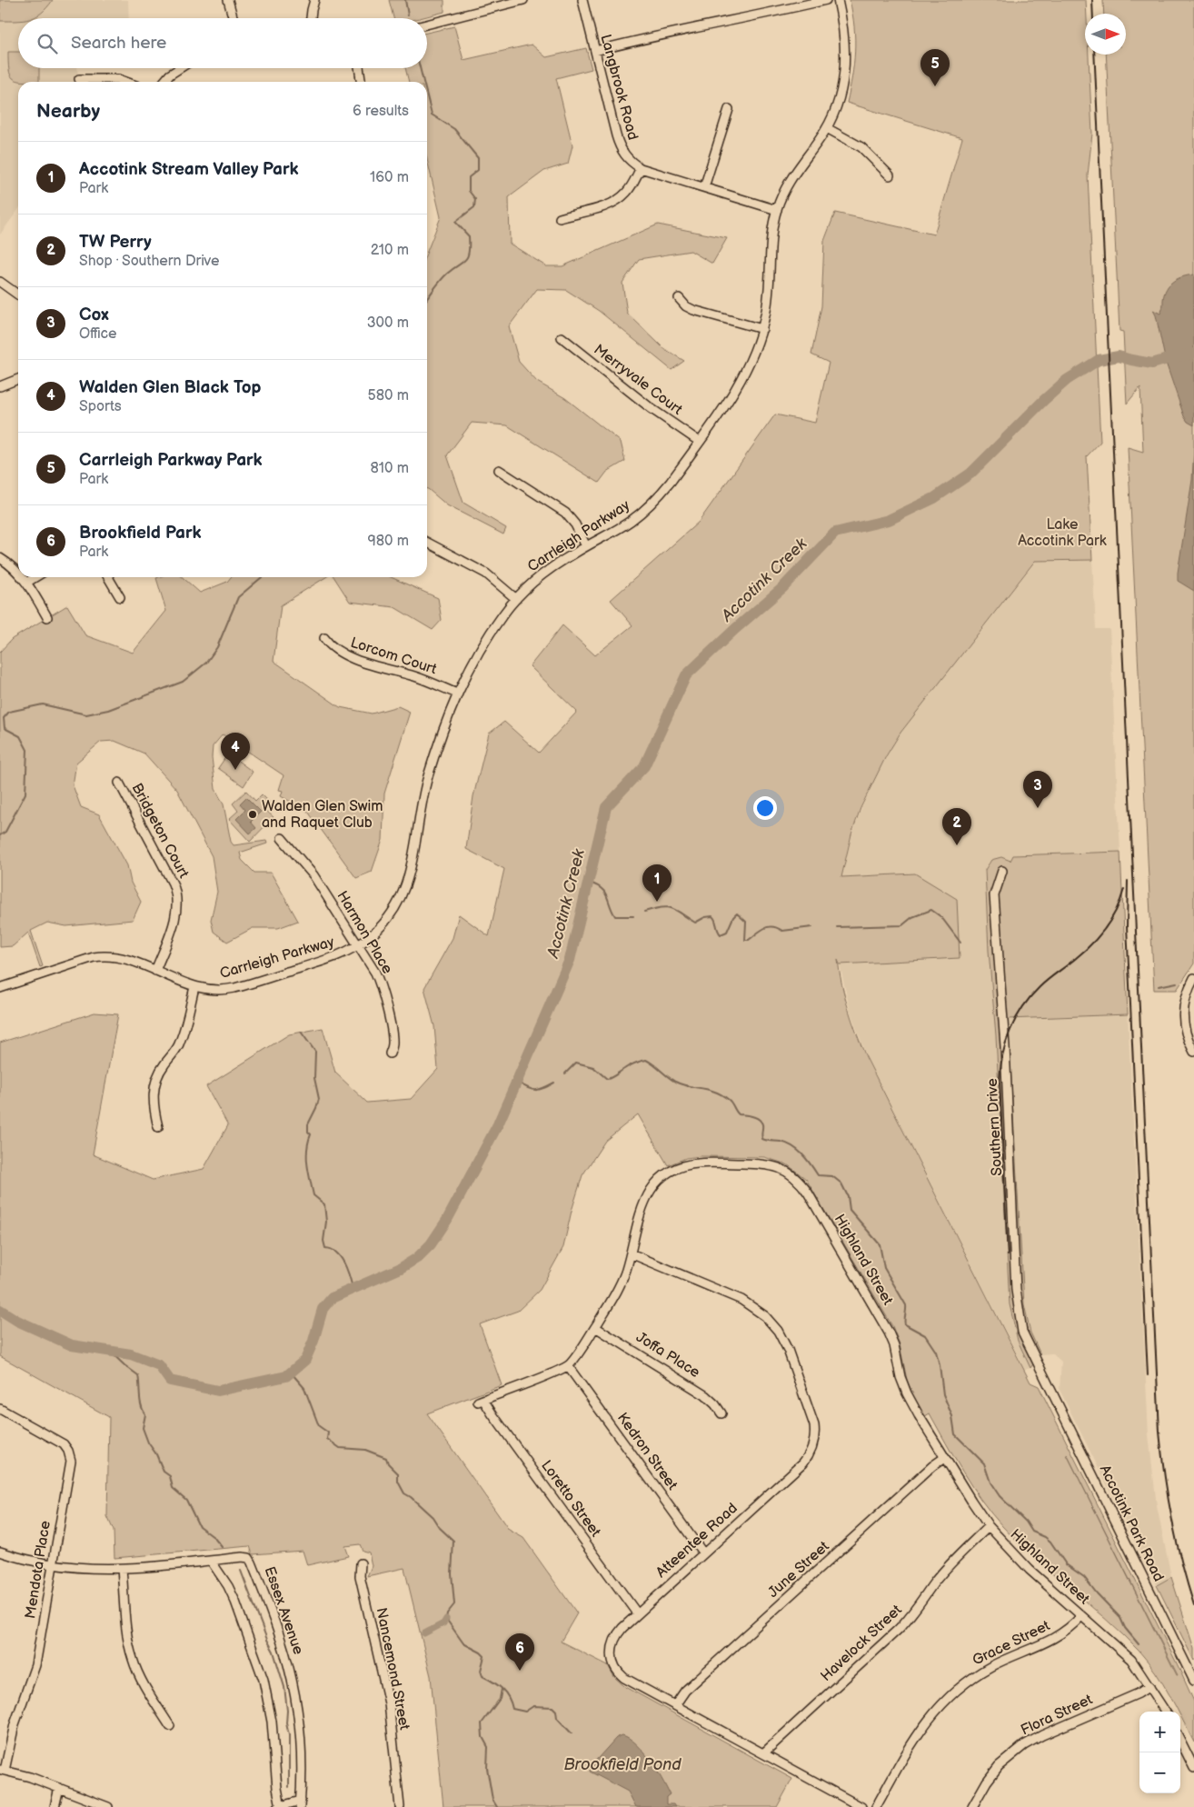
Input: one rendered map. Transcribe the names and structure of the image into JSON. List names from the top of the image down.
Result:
{
  "streets": {
    "street": [
      "Langbrook Road",
      "Merryvale Court",
      "Carrleigh Parkway",
      "Lorcom Court",
      "Bridgeton Court",
      "Harmon Place",
      "Southern Drive",
      "Highland Street",
      "Joffa Place",
      "Kedron Street",
      "Loretto Street",
      "Accotink Park Road",
      "Atteentee Road",
      "Mendota Place",
      "June Street",
      "Essex Avenue",
      "Havelock Street",
      "Grace Street",
      "Nancemond Street",
      "Flora Street"
    ]
  },
  "crossings": [
    ["Langbrook Road", "Carrleigh Parkway"],
    ["Merryvale Court", "Carrleigh Parkway"],
    ["Carrleigh Parkway", "Lorcom Court"],
    ["Carrleigh Parkway", "Bridgeton Court"],
    ["Carrleigh Parkway", "Harmon Place"],
    ["Southern Drive", "Accotink Park Road"],
    ["Highland Street", "Joffa Place"],
    ["Highland Street", "Kedron Street"],
    ["Highland Street", "Loretto Street"],
    ["Highland Street", "Atteentee Road"],
    ["Highland Street", "June Street"],
    ["Highland Street", "Havelock Street"],
    ["Highland Street", "Grace Street"],
    ["Highland Street", "Flora Street"],
    ["Kedron Street", "Loretto Street"],
    ["Kedron Street", "Atteentee Road"],
    ["Loretto Street", "Atteentee Road"],
    ["Atteentee Road", "June Street"],
    ["Atteentee Road", "Havelock Street"]
  ],
  "water": ["Accotink Creek", "Brookfield Pond"],
  "parks": ["Lake Accotink Park"],
  "places": ["Walden Glen Swim and Raquet Club"],
  "north": "right",
  "page": {
    "search": "Search here",
    "pins": [
      "5",
      "4",
      "3",
      "2",
      "1",
      "6"
    ],
    "heading": ["Nearby", "6 results"],
    "list": [
      {
        "mark": "1",
        "name": "Accotink Stream Valley Park",
        "note": "Park",
        "value": "160 m"
      },
      {
        "mark": "2",
        "name": "TW Perry",
        "note": "Shop · Southern Drive",
        "value": "210 m"
      },
      {
        "mark": "3",
        "name": "Cox",
        "note": "Office",
        "value": "300 m"
      },
      {
        "mark": "4",
        "name": "Walden Glen Black Top",
        "note": "Sports",
        "value": "580 m"
      },
      {
        "mark": "5",
        "name": "Carrleigh Parkway Park",
        "note": "Park",
        "value": "810 m"
      },
      {
        "mark": "6",
        "name": "Brookfield Park",
        "note": "Park",
        "value": "980 m"
      }
    ],
    "map_buttons": ["+", "−"]
  }
}
